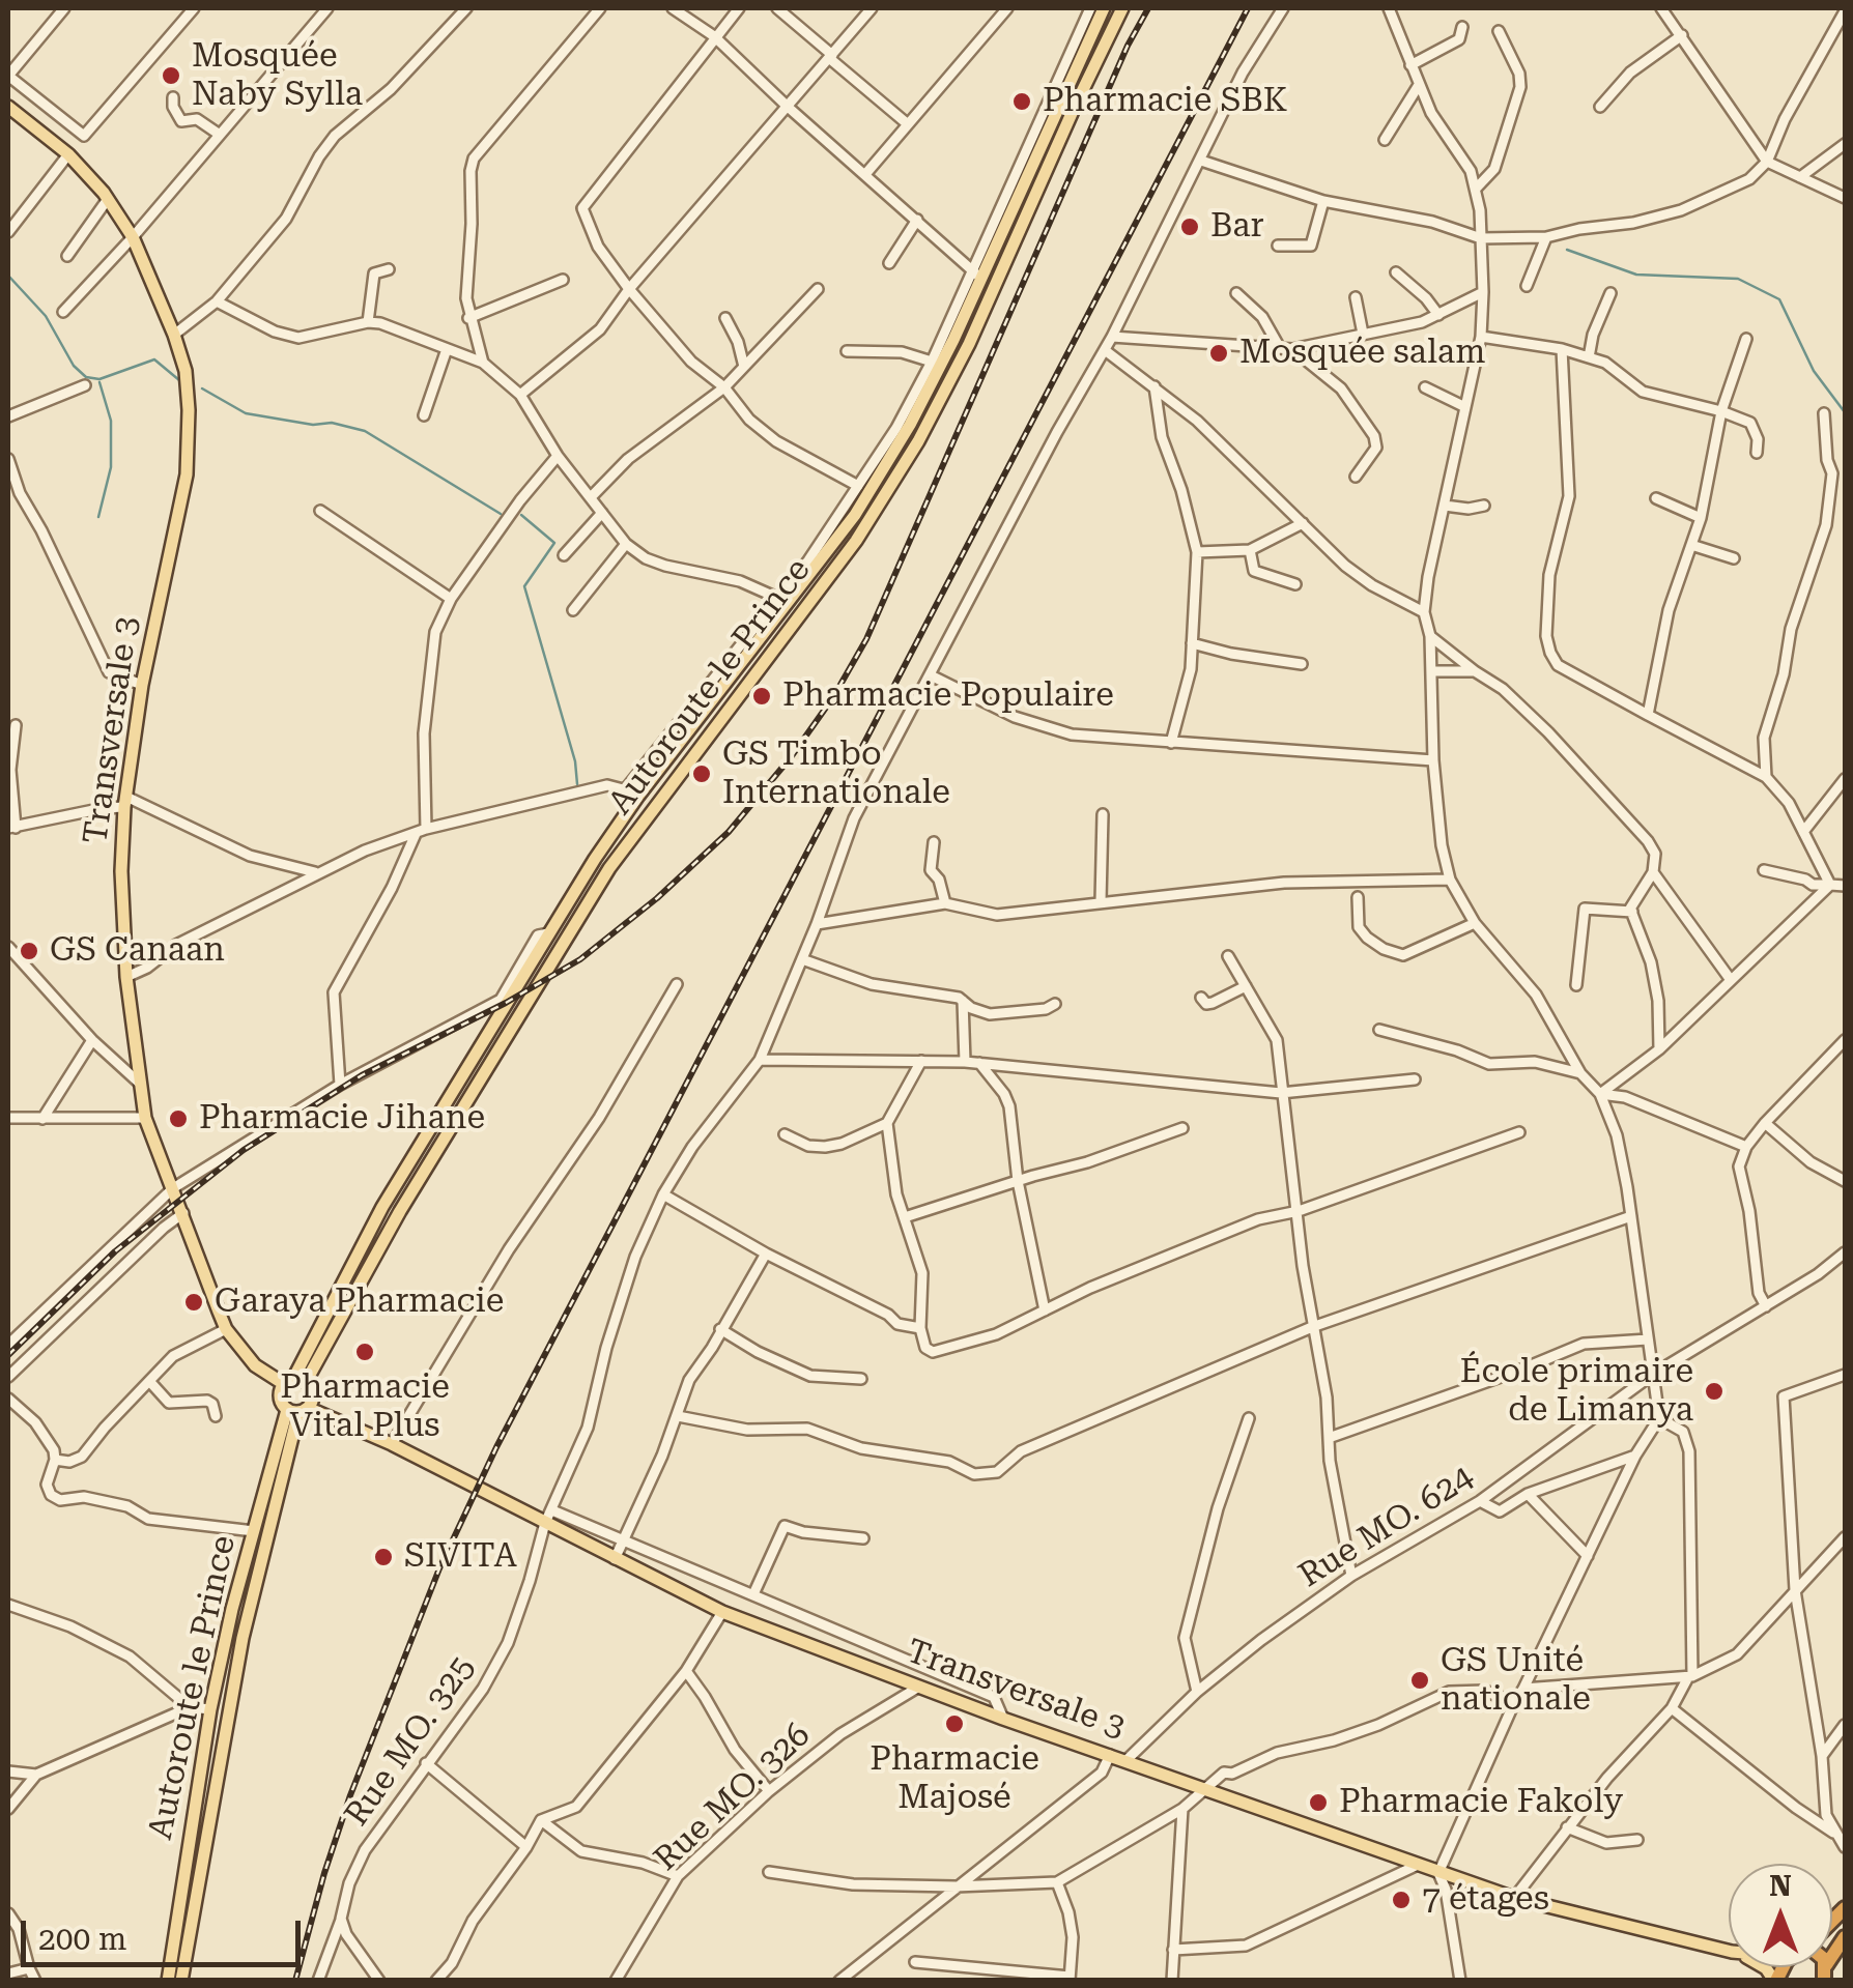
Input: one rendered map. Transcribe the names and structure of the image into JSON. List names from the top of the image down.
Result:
{
  "streets": {
    "main road": ["Autoroute le Prince", "Transversale 3"],
    "street": ["Rue MO. 624", "Rue MO. 325", "Rue MO. 326"]
  },
  "crossings": [
    ["Autoroute le Prince", "Transversale 3"],
    ["Transversale 3", "Rue MO. 624"],
    ["Transversale 3", "Rue MO. 325"],
    ["Transversale 3", "Rue MO. 326"]
  ],
  "places": [
    "Mosquée Naby Sylla",
    "Pharmacie SBK",
    "Bar",
    "Mosquée salam",
    "Pharmacie Populaire",
    "GS Timbo Internationale",
    "GS Canaan",
    "Pharmacie Jihane",
    "Garaya Pharmacie",
    "Pharmacie Vital Plus",
    "École primaire de Limanya",
    "SIVITA",
    "GS Unité nationale",
    "Pharmacie Majosé",
    "Pharmacie Fakoly",
    "7 étages"
  ],
  "scale_bar": "200 m",
  "north": "top"
}
